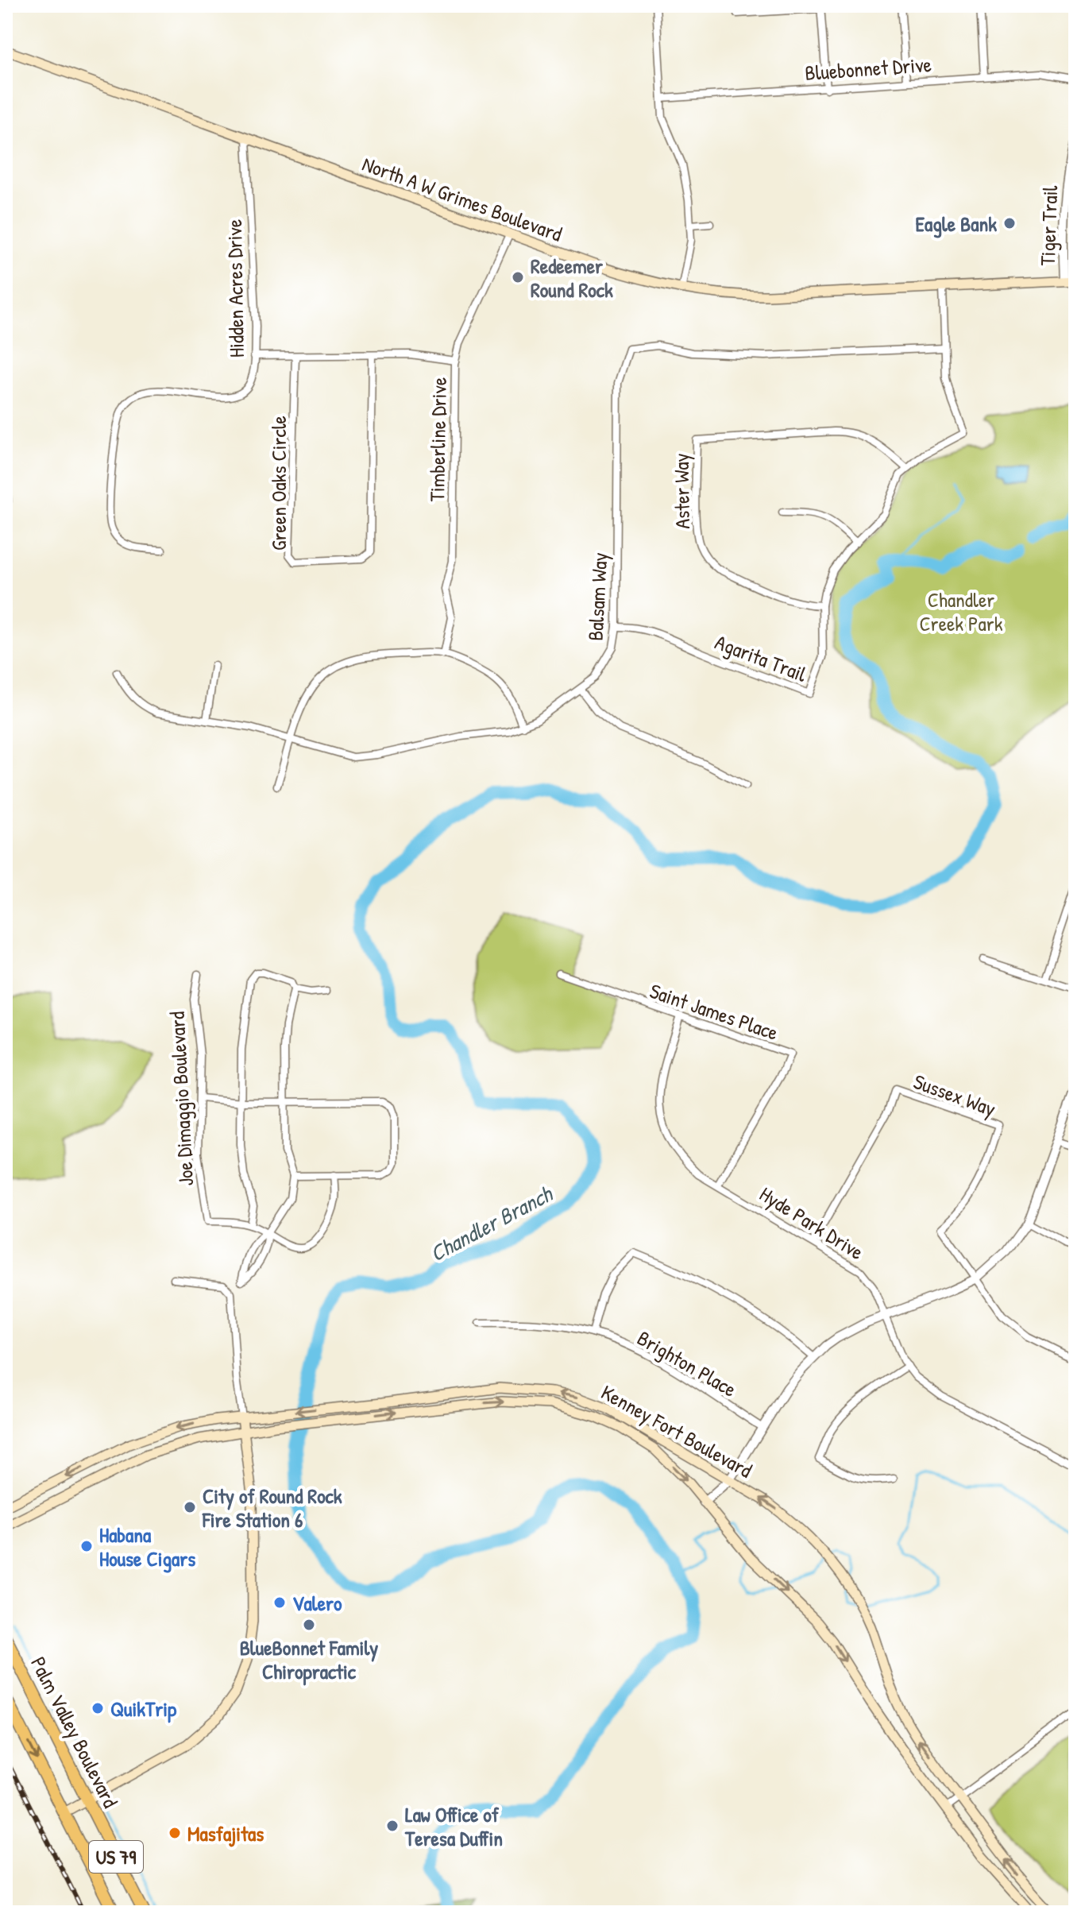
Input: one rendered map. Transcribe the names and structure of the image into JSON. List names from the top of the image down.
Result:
{
  "streets": {
    "highway": ["Palm Valley Boulevard", "US 79"],
    "main road": ["North A W Grimes Boulevard", "Kenney Fort Boulevard"],
    "street": [
      "Bluebonnet Drive",
      "Tiger Trail",
      "Hidden Acres Drive",
      "Timberline Drive",
      "Green Oaks Circle",
      "Aster Way",
      "Balsam Way",
      "Agarita Trail",
      "Saint James Place",
      "Sussex Way",
      "Joe Dimaggio Boulevard",
      "Hyde Park Drive",
      "Brighton Place"
    ]
  },
  "crossings": [
    ["North A W Grimes Boulevard", "Tiger Trail"],
    ["North A W Grimes Boulevard", "Hidden Acres Drive"],
    ["North A W Grimes Boulevard", "Timberline Drive"],
    ["North A W Grimes Boulevard", "Agarita Trail"],
    ["Aster Way", "Agarita Trail"],
    ["Balsam Way", "Agarita Trail"],
    ["Saint James Place", "Hyde Park Drive"],
    ["Sussex Way", "Hyde Park Drive"]
  ],
  "water": ["Chandler Branch"],
  "parks": ["Chandler Creek Park"],
  "places": [
    "Eagle Bank",
    "Redeemer Round Rock",
    "City of Round Rock Fire Station 6",
    "Habana House Cigars",
    "Valero",
    "BlueBonnet Family Chiropractic",
    "QuikTrip",
    "Law Office of Teresa Duffin",
    "Masfajitas"
  ]
}
